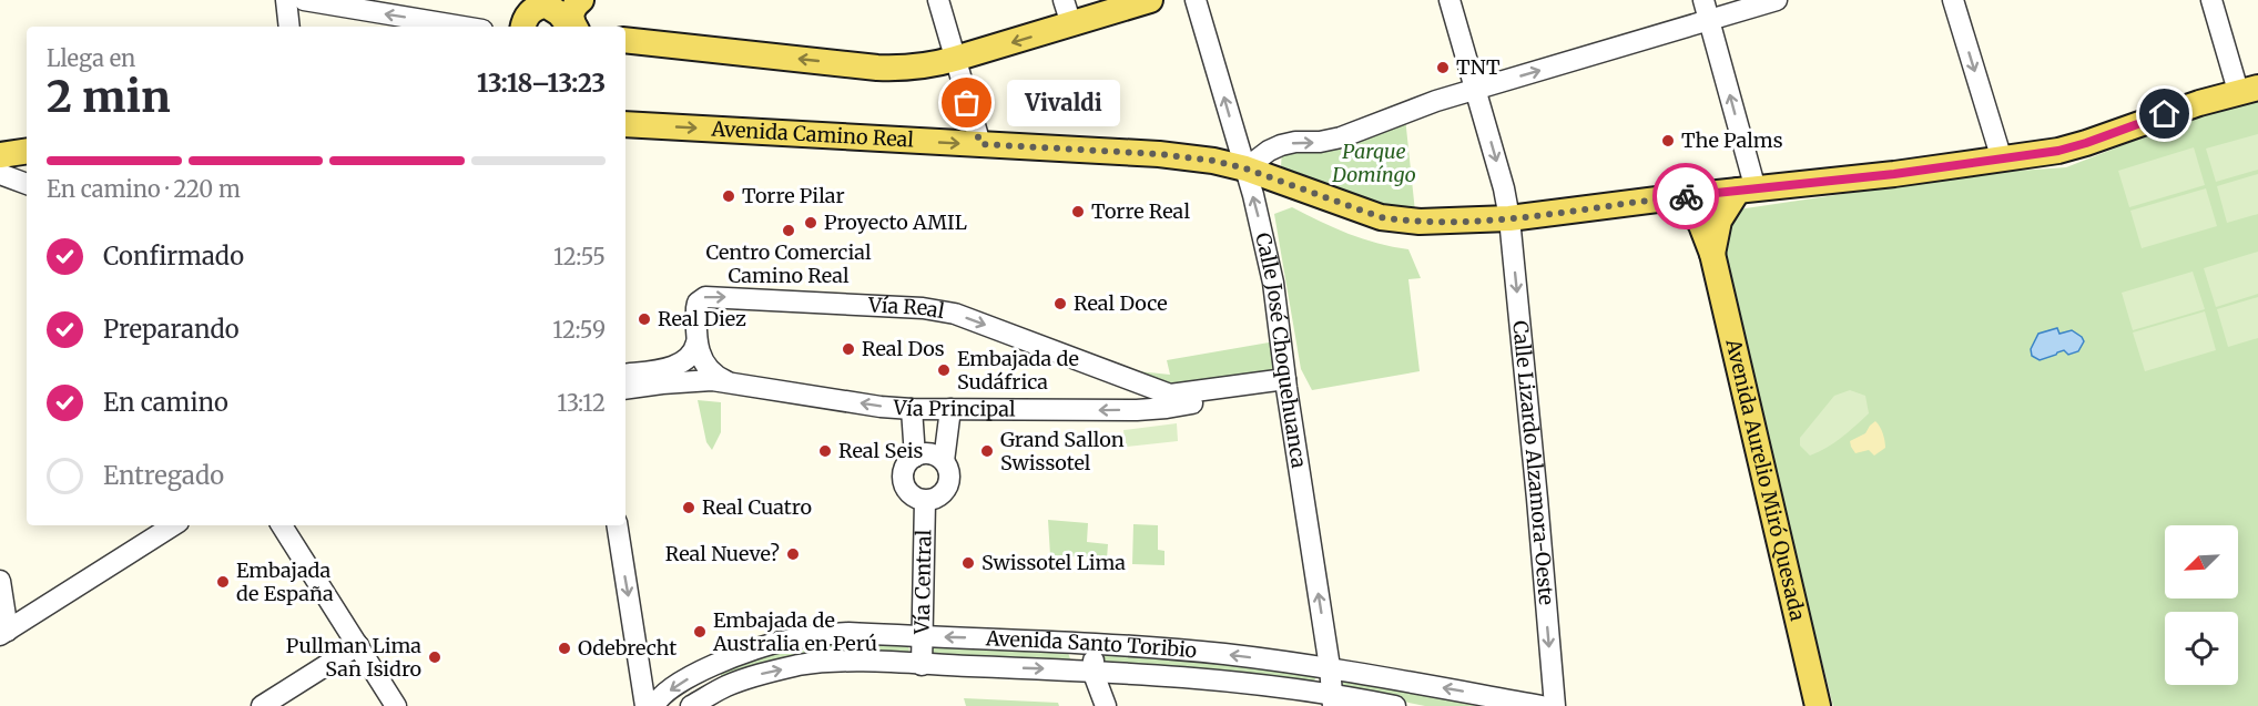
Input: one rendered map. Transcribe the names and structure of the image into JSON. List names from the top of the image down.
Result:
{
  "streets": {
    "main road": ["Avenida Camino Real", "Avenida Aurelio Miró Quesada"],
    "street": [
      "Vía Real",
      "Calle José Choquehuanca",
      "Vía Principal",
      "Calle Lizardo Alzamora-Oeste",
      "Vía Central",
      "Avenida Santo Toribio"
    ]
  },
  "crossings": [
    ["Avenida Camino Real", "Calle José Choquehuanca"],
    ["Avenida Camino Real", "Calle Lizardo Alzamora-Oeste"],
    ["Avenida Camino Real", "Avenida Aurelio Miró Quesada"],
    ["Vía Real", "Calle José Choquehuanca"],
    ["Vía Real", "Vía Principal"],
    ["Calle José Choquehuanca", "Vía Principal"],
    ["Calle José Choquehuanca", "Avenida Santo Toribio"],
    ["Vía Principal", "Vía Central"],
    ["Vía Central", "Avenida Santo Toribio"]
  ],
  "one_way": [
    "Vía Real",
    "Calle José Choquehuanca",
    "Vía Principal",
    "Calle Lizardo Alzamora-Oeste"
  ],
  "parks": ["Parque Domíngo"],
  "places": [
    "TNT",
    "Vivaldi",
    "The Palms",
    "Torre Pilar",
    "Torre Real",
    "Proyecto AMIL",
    "Centro Comercial Camino Real",
    "Real Doce",
    "Real Diez",
    "Real Dos",
    "Embajada de Sudáfrica",
    "Real Seis",
    "Grand Sallon Swissotel",
    "Real Cuatro",
    "Real Nueve?",
    "Swissotel Lima",
    "Embajada de España",
    "Embajada de Australia en Perú",
    "Odebrecht",
    "Pullman Lima San Isidro"
  ],
  "north": "bottom left",
  "page": {
    "heading": ["2 min", "Llega en", "13:18–13:23"],
    "bubble": "Vivaldi",
    "bar": "En camino · 220 m",
    "list": [
      ["Confirmado", "12:55"],
      ["Preparando", "12:59"],
      ["En camino", "13:12"],
      "Entregado"
    ]
  }
}
